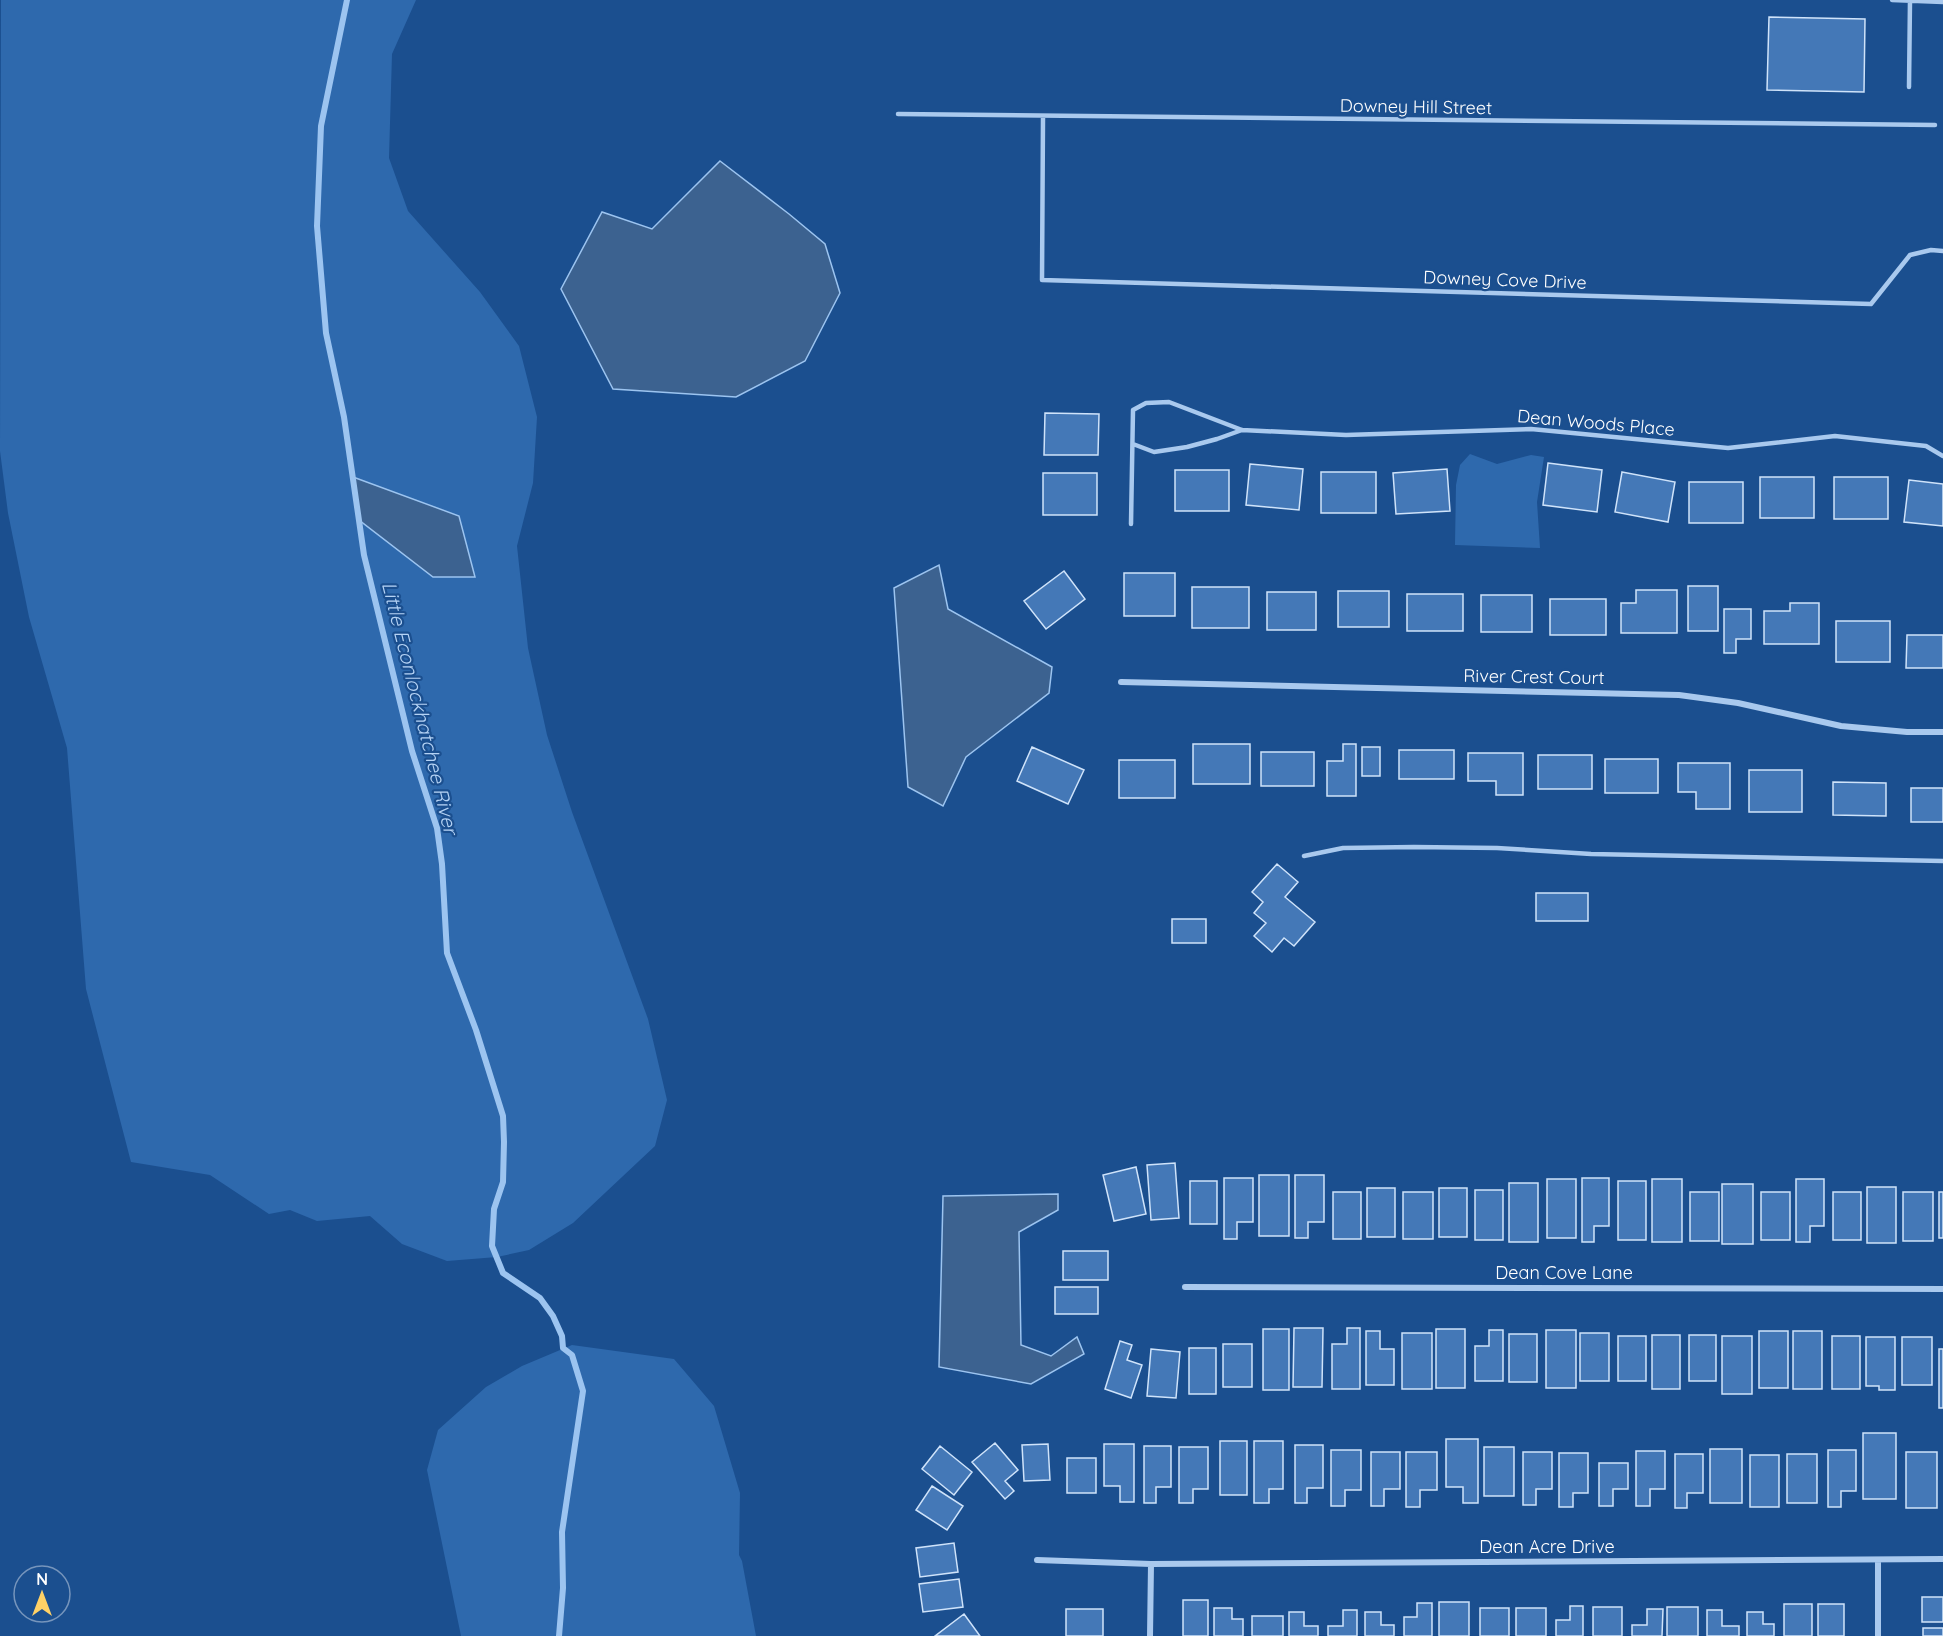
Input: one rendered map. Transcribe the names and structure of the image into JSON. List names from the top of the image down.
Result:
{
  "streets": {
    "street": ["River Crest Court", "Dean Cove Lane", "Dean Acre Drive"],
    "lane": ["Downey Hill Street", "Downey Cove Drive", "Dean Woods Place"]
  },
  "crossings": [
    ["Downey Hill Street", "Downey Cove Drive"]
  ],
  "water": ["Little Econlockhatchee River"],
  "north": "top"
}
